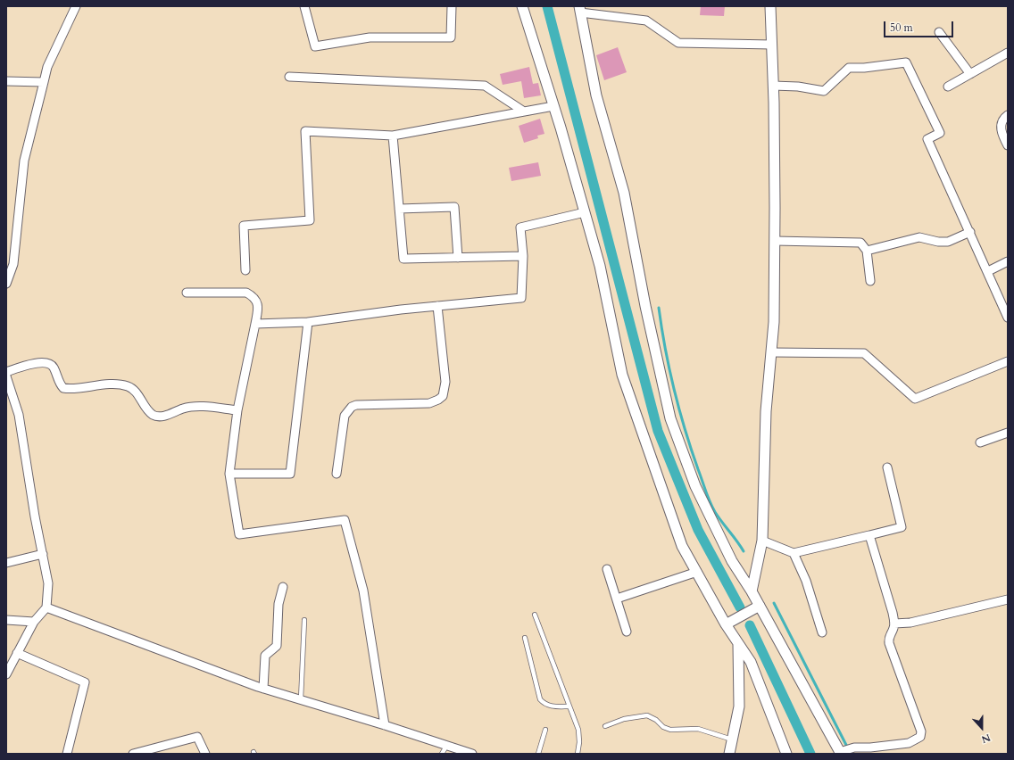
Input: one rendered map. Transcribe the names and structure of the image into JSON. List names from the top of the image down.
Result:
{
  "scale_bar": "50 m",
  "north": "bottom"
}
